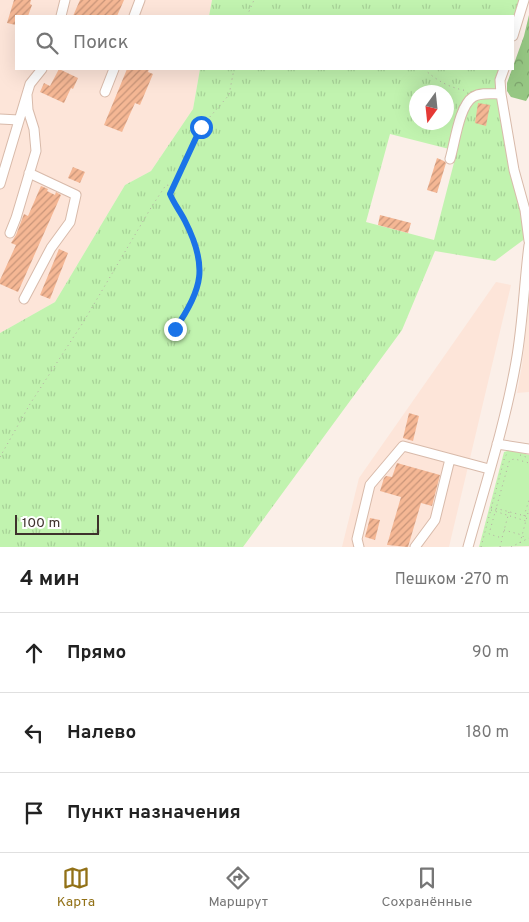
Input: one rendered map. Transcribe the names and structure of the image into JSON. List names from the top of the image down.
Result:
{
  "scale_bar": "100 m",
  "north": "bottom",
  "page": {
    "search": "Поиск",
    "scale": "100 m",
    "heading": ["4 мин", "Пешком · 270 m"],
    "list": [
      ["Прямо", "90 m"],
      ["Налево", "180 m"],
      "Пункт назначения"
    ],
    "nav": ["Карта", "Маршрут", "Сохранённые"]
  }
}
